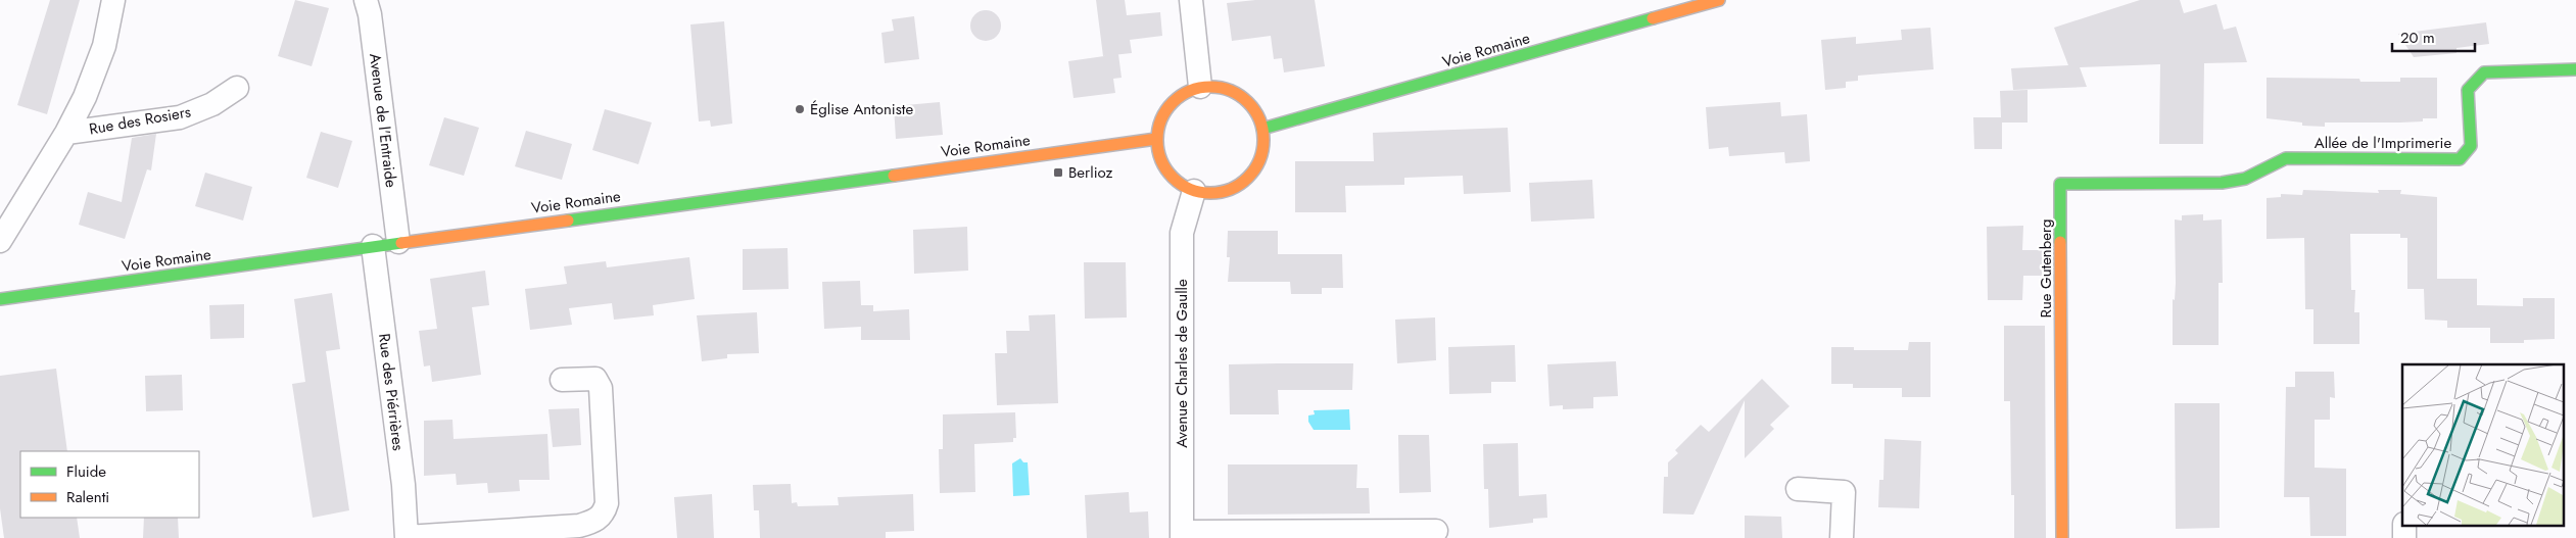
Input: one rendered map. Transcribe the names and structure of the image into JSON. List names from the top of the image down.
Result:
{
  "streets": {
    "street": [
      "Voie Romaine",
      "Rue des Rosiers",
      "Avenue de l'Entraide",
      "Allée de l'Imprimerie",
      "Rue Gutenberg",
      "Avenue Charles de Gaulle",
      "Rue des Piérrières"
    ]
  },
  "crossings": [
    ["Voie Romaine", "Avenue de l'Entraide"],
    ["Voie Romaine", "Avenue Charles de Gaulle"],
    ["Voie Romaine", "Rue des Piérrières"],
    ["Allée de l'Imprimerie", "Rue Gutenberg"]
  ],
  "places": {
    "other": ["Église Antoniste"],
    "transit": ["Berlioz"]
  },
  "legend": ["Fluide", "Ralenti"],
  "scale_bar": "20 m"
}
